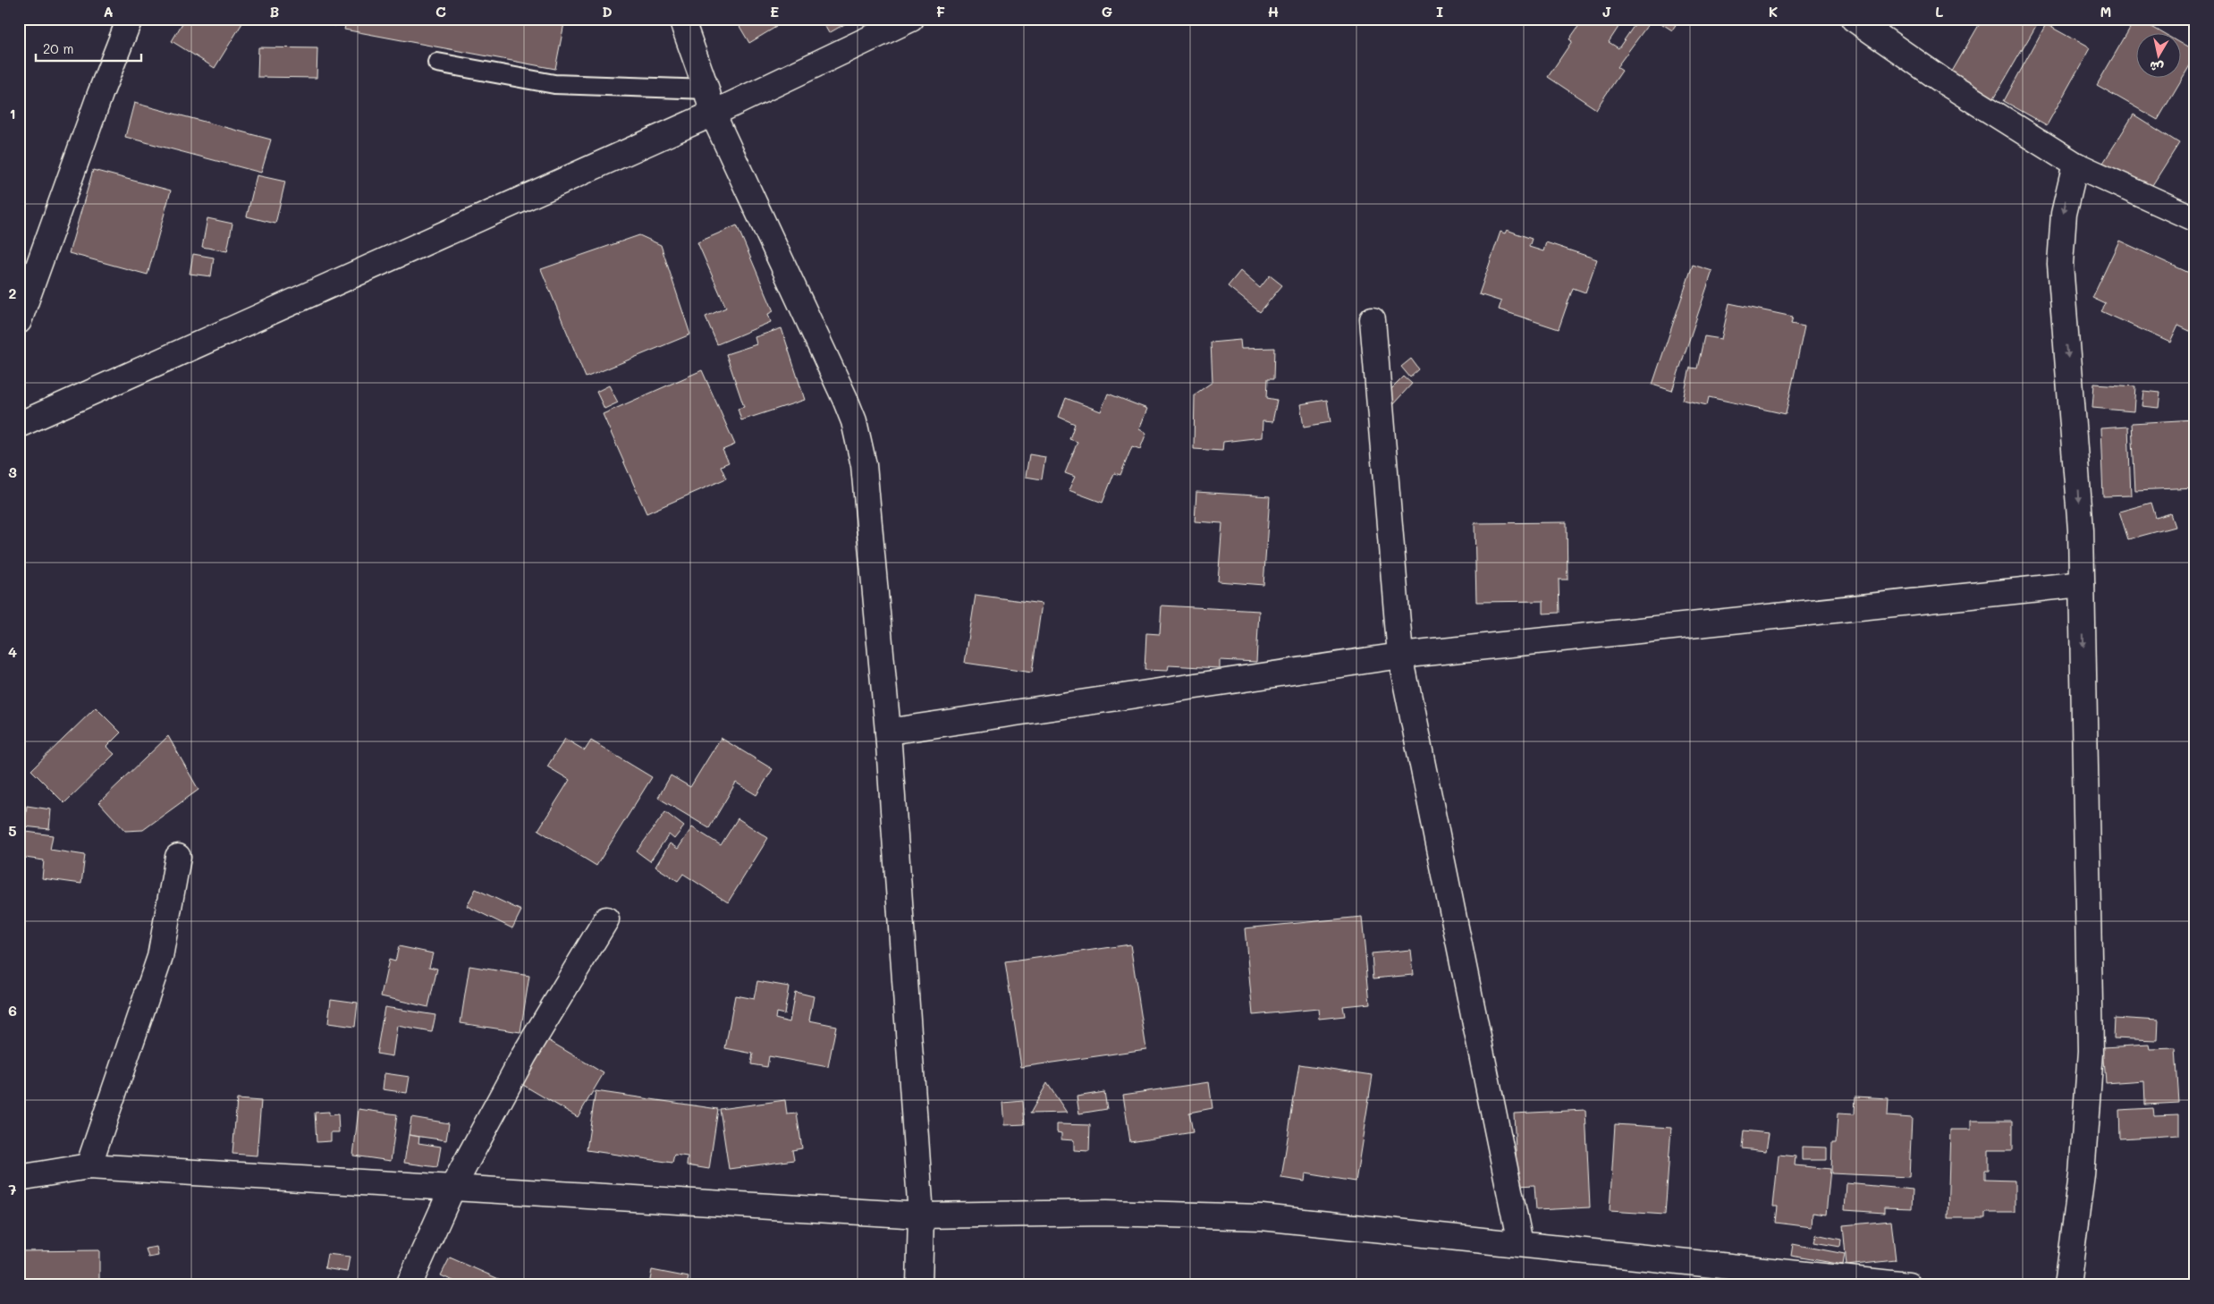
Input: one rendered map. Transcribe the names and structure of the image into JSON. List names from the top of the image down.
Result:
{
  "scale_bar": "20 m",
  "north": "bottom",
  "grid": {
    "columns": [
      "A",
      "B",
      "C",
      "D",
      "E",
      "F",
      "G",
      "H",
      "I",
      "J",
      "K",
      "L",
      "M"
    ],
    "rows": [
      "1",
      "2",
      "3",
      "4",
      "5",
      "6",
      "7"
    ]
  }
}
